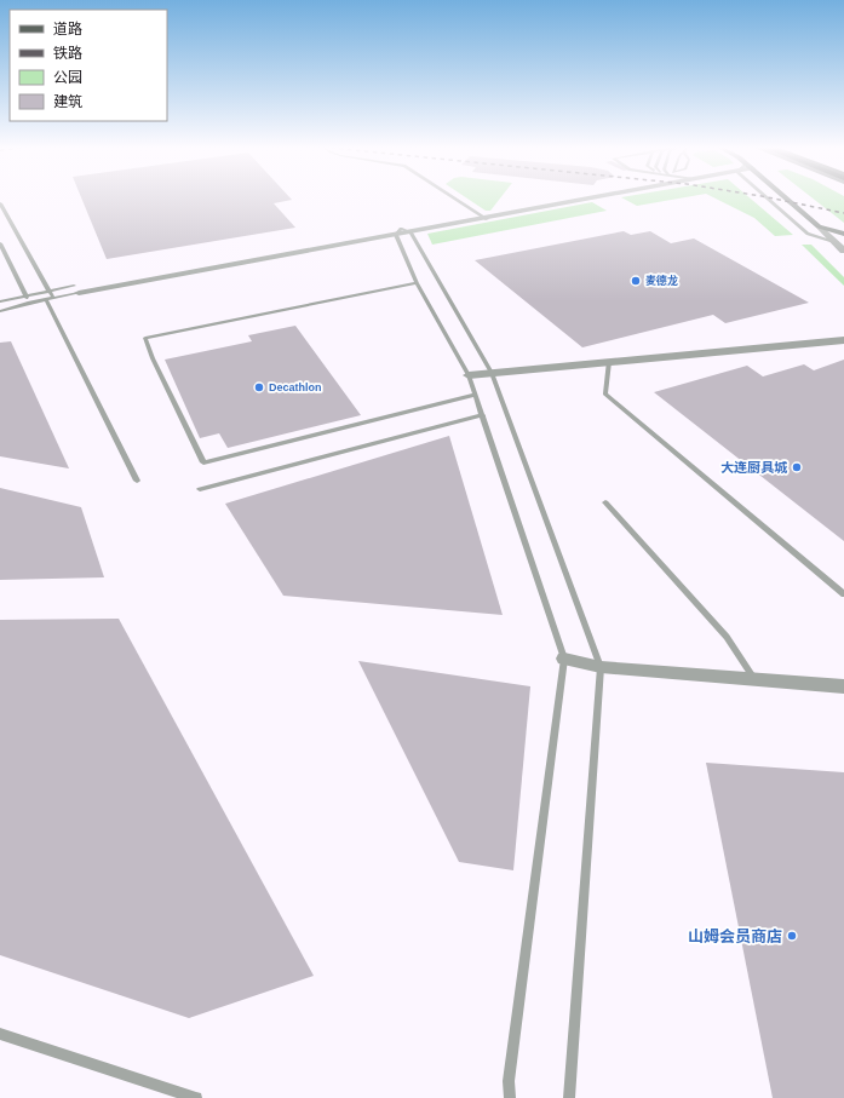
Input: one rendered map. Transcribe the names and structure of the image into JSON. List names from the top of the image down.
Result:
{
  "places": [
    "麦德龙",
    "Decathlon",
    "大连厨具城",
    "山姆会员商店"
  ],
  "legend": [
    "道路",
    "铁路",
    "公园",
    "建筑"
  ]
}
